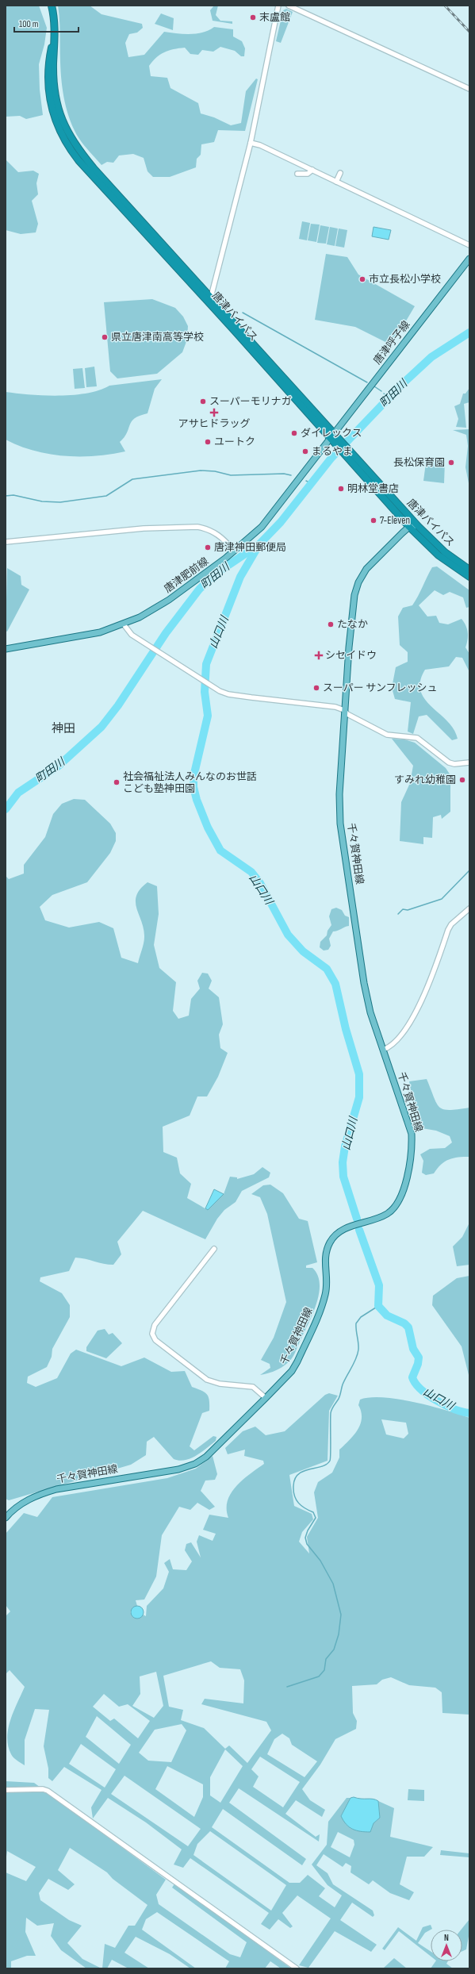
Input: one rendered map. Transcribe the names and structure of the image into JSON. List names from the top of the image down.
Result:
{
  "streets": {
    "highway": ["唐津バイパス"],
    "main road": ["唐津呼子線", "唐津肥前線", "千々賀神田線"]
  },
  "crossings": [
    ["唐津バイパス", "唐津呼子線"],
    ["唐津バイパス", "唐津肥前線"],
    ["唐津バイパス", "千々賀神田線"],
    ["唐津呼子線", "唐津肥前線"]
  ],
  "districts": ["神田"],
  "water": ["町田川", "山口川"],
  "places": {
    "other": [
      "末盧館",
      "市立長松小学校",
      "県立唐津南高等学校",
      "スーパーモリナガ",
      "ダイレックス",
      "ユートク",
      "まるやま",
      "長松保育園",
      "明林堂書店",
      "7-Eleven",
      "唐津神田郵便局",
      "たなか",
      "スーパー サンフレッシュ",
      "すみれ幼稚園",
      "社会福祉法人みんなのお世話 こども塾神田園"
    ],
    "health": ["アサヒドラッグ", "シセイドウ"]
  },
  "scale_bar": "100 m",
  "north": "top"
}
